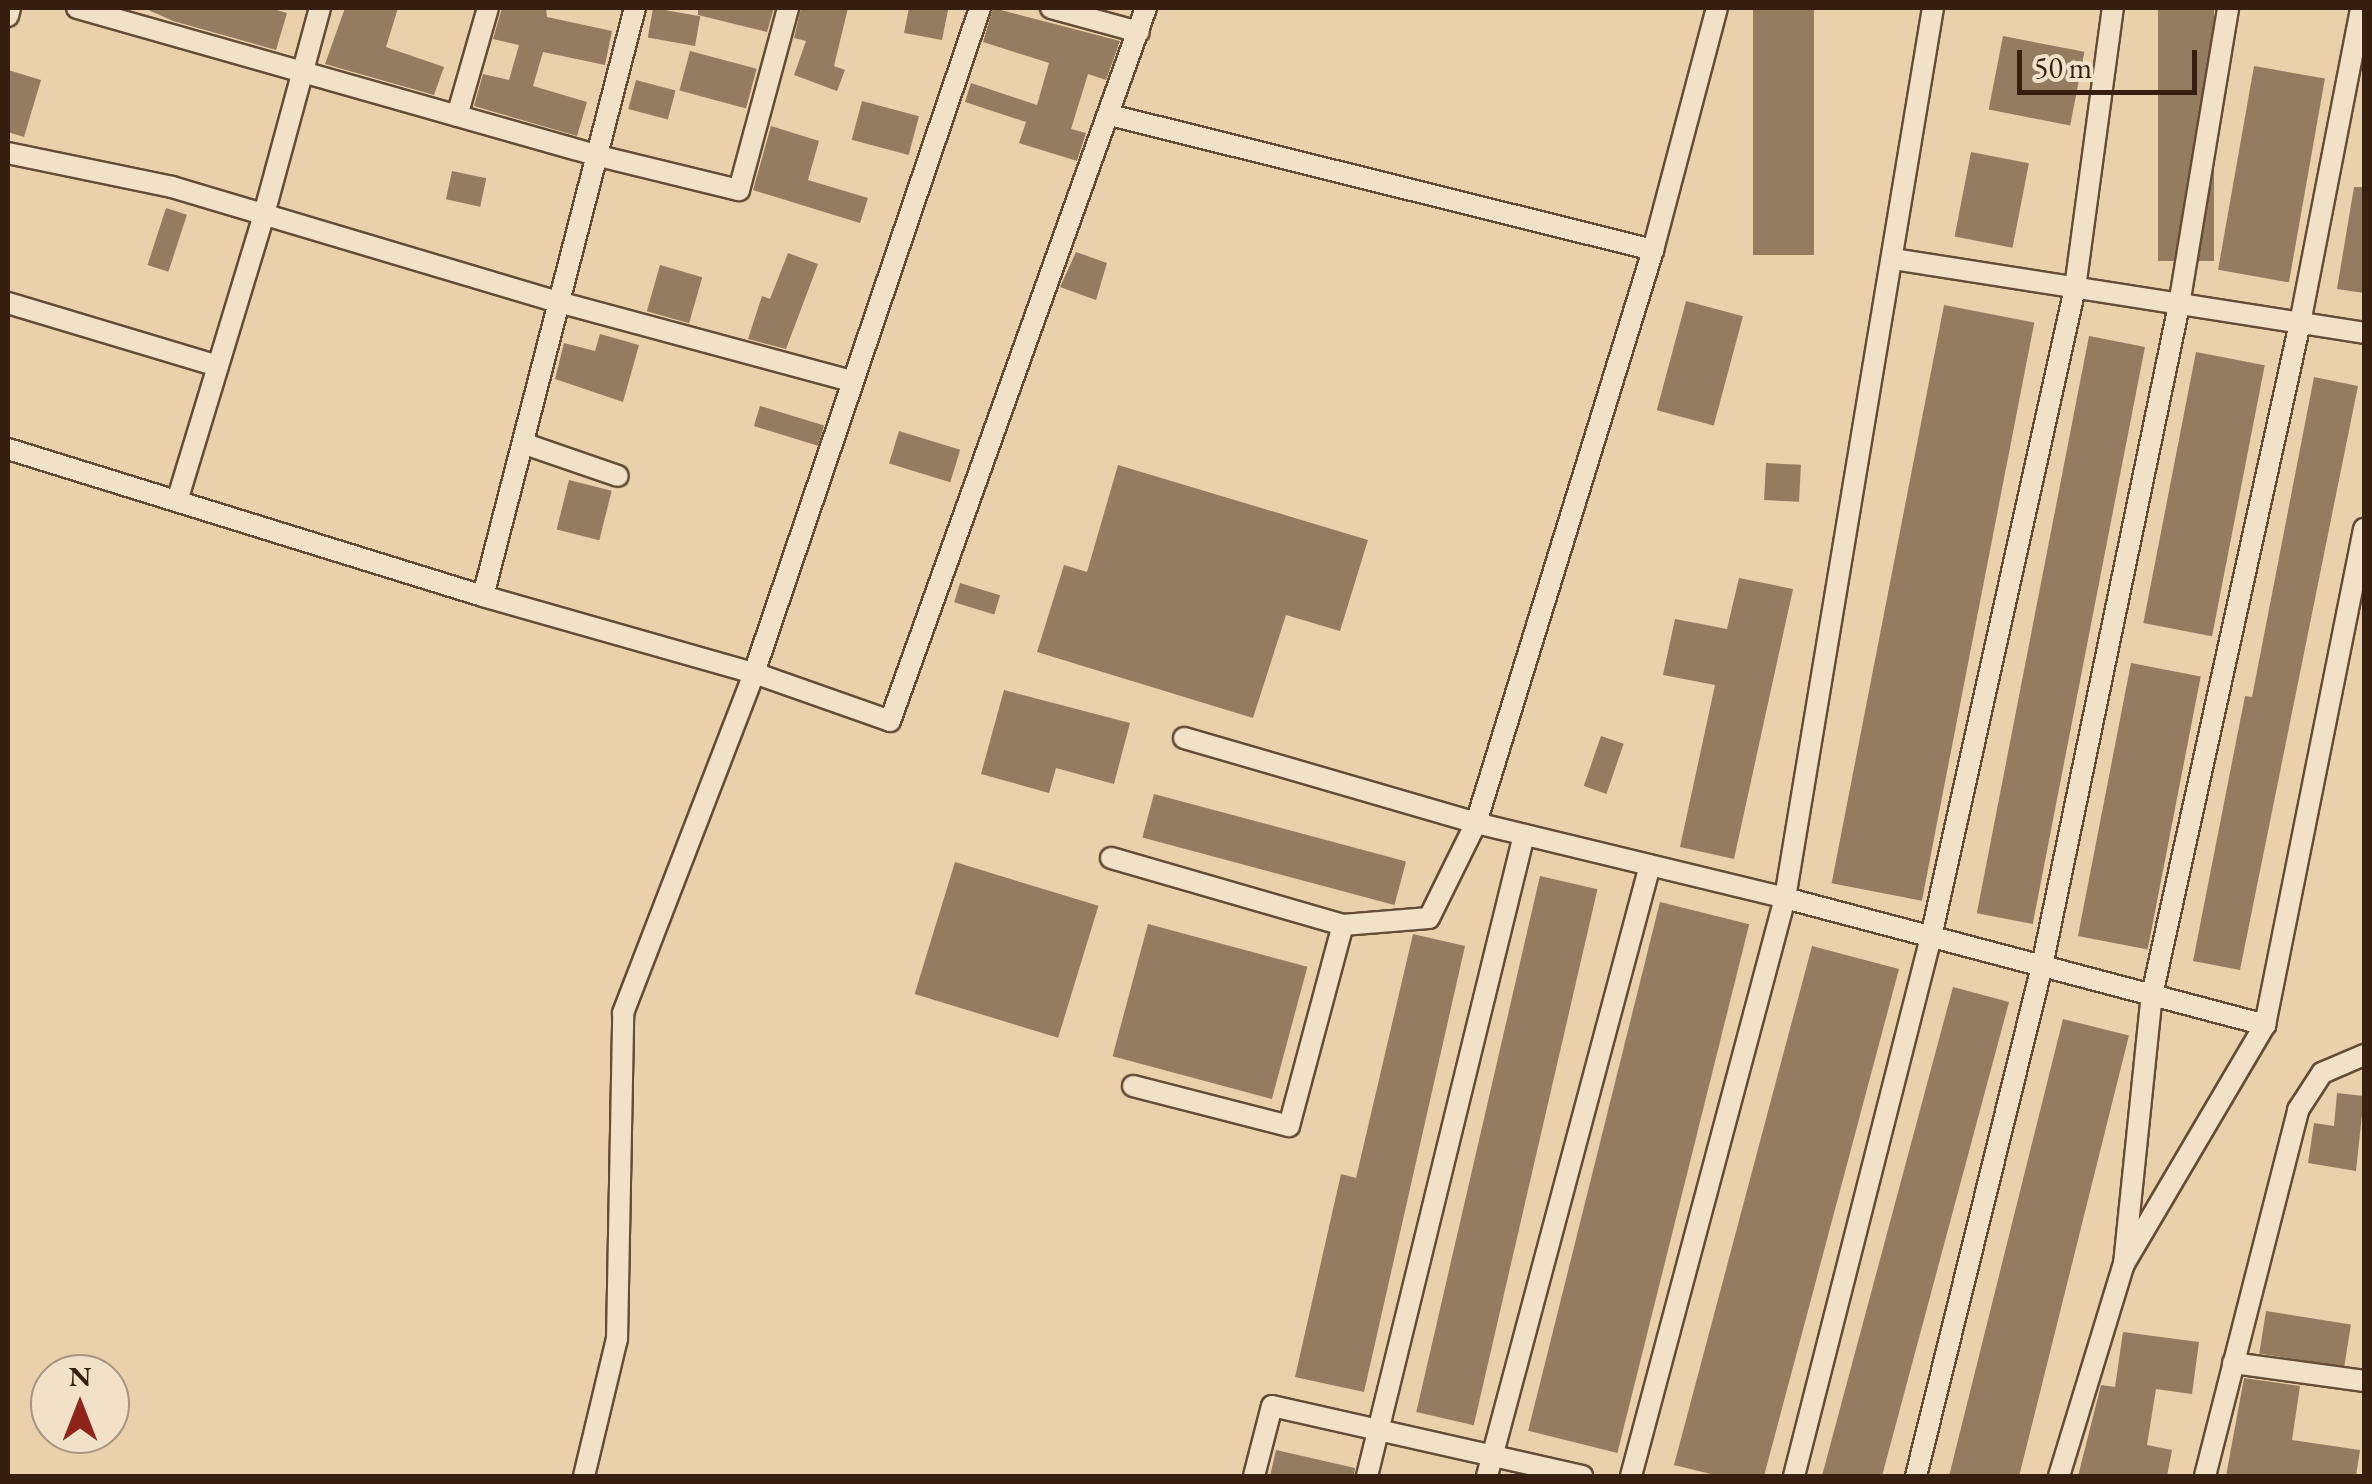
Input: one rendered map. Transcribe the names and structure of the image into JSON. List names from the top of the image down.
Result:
{
  "scale_bar": "50 m",
  "north": "top"
}
